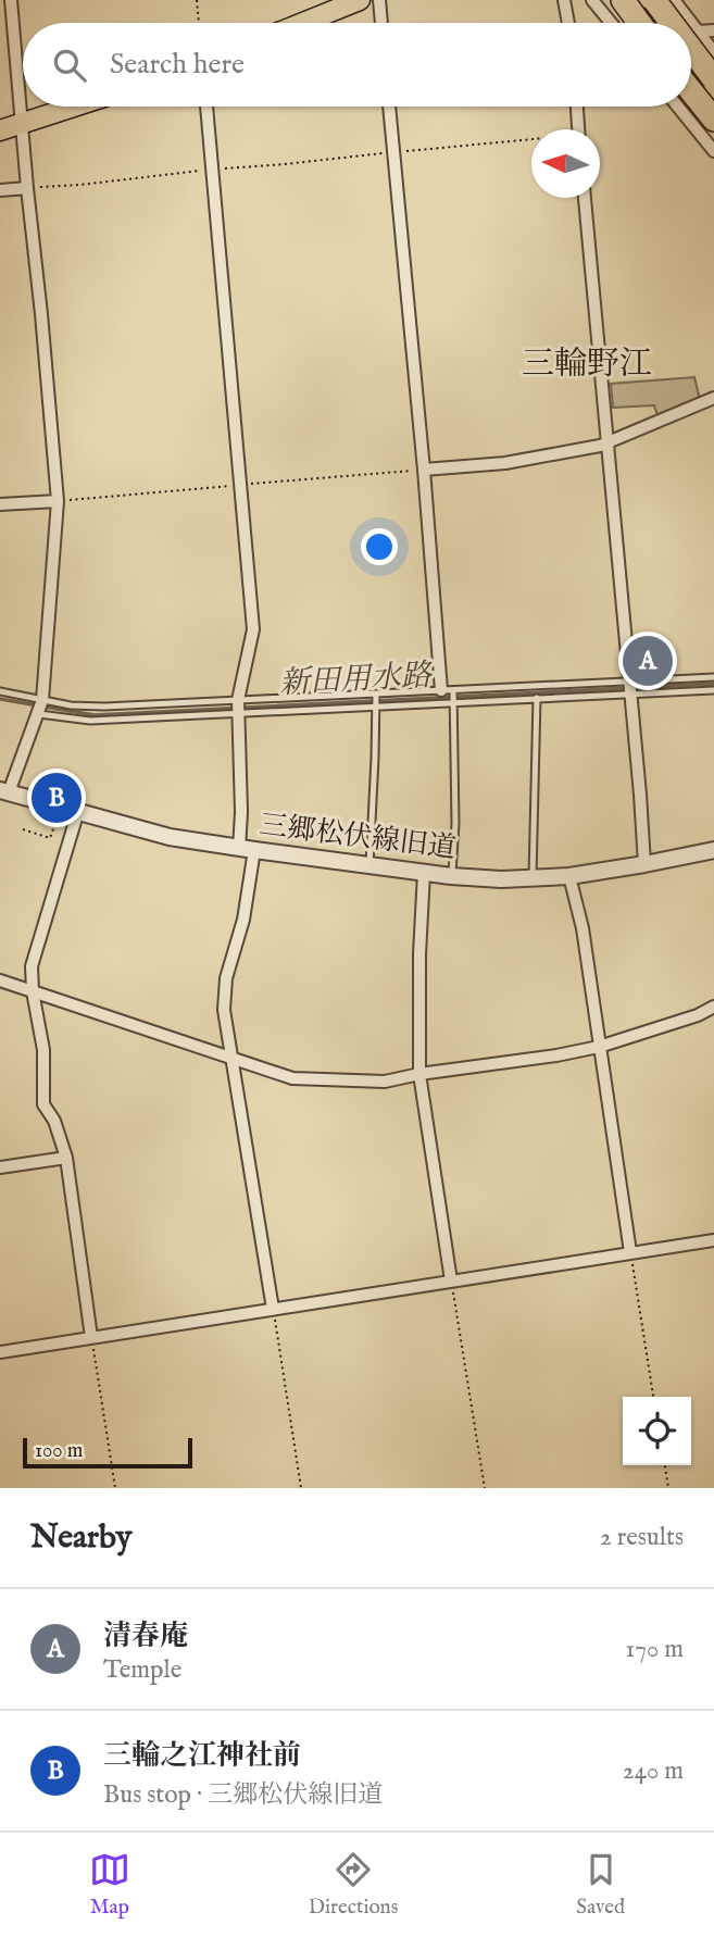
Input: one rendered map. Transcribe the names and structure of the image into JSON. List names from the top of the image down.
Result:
{
  "streets": {
    "street": ["三郷松伏線旧道"]
  },
  "districts": ["三輪野江"],
  "water": ["新田用水路"],
  "scale_bar": "100 m",
  "north": "left",
  "page": {
    "search": "Search here",
    "pins": ["A", "B"],
    "scale": "100 m",
    "heading": ["Nearby", "2 results"],
    "list": [
      {
        "mark": "A",
        "name": "清春庵",
        "note": "Temple",
        "value": "170 m"
      },
      {
        "mark": "B",
        "name": "三輪之江神社前",
        "note": "Bus stop · 三郷松伏線旧道",
        "value": "240 m"
      }
    ],
    "nav": ["Map", "Directions", "Saved"]
  }
}
